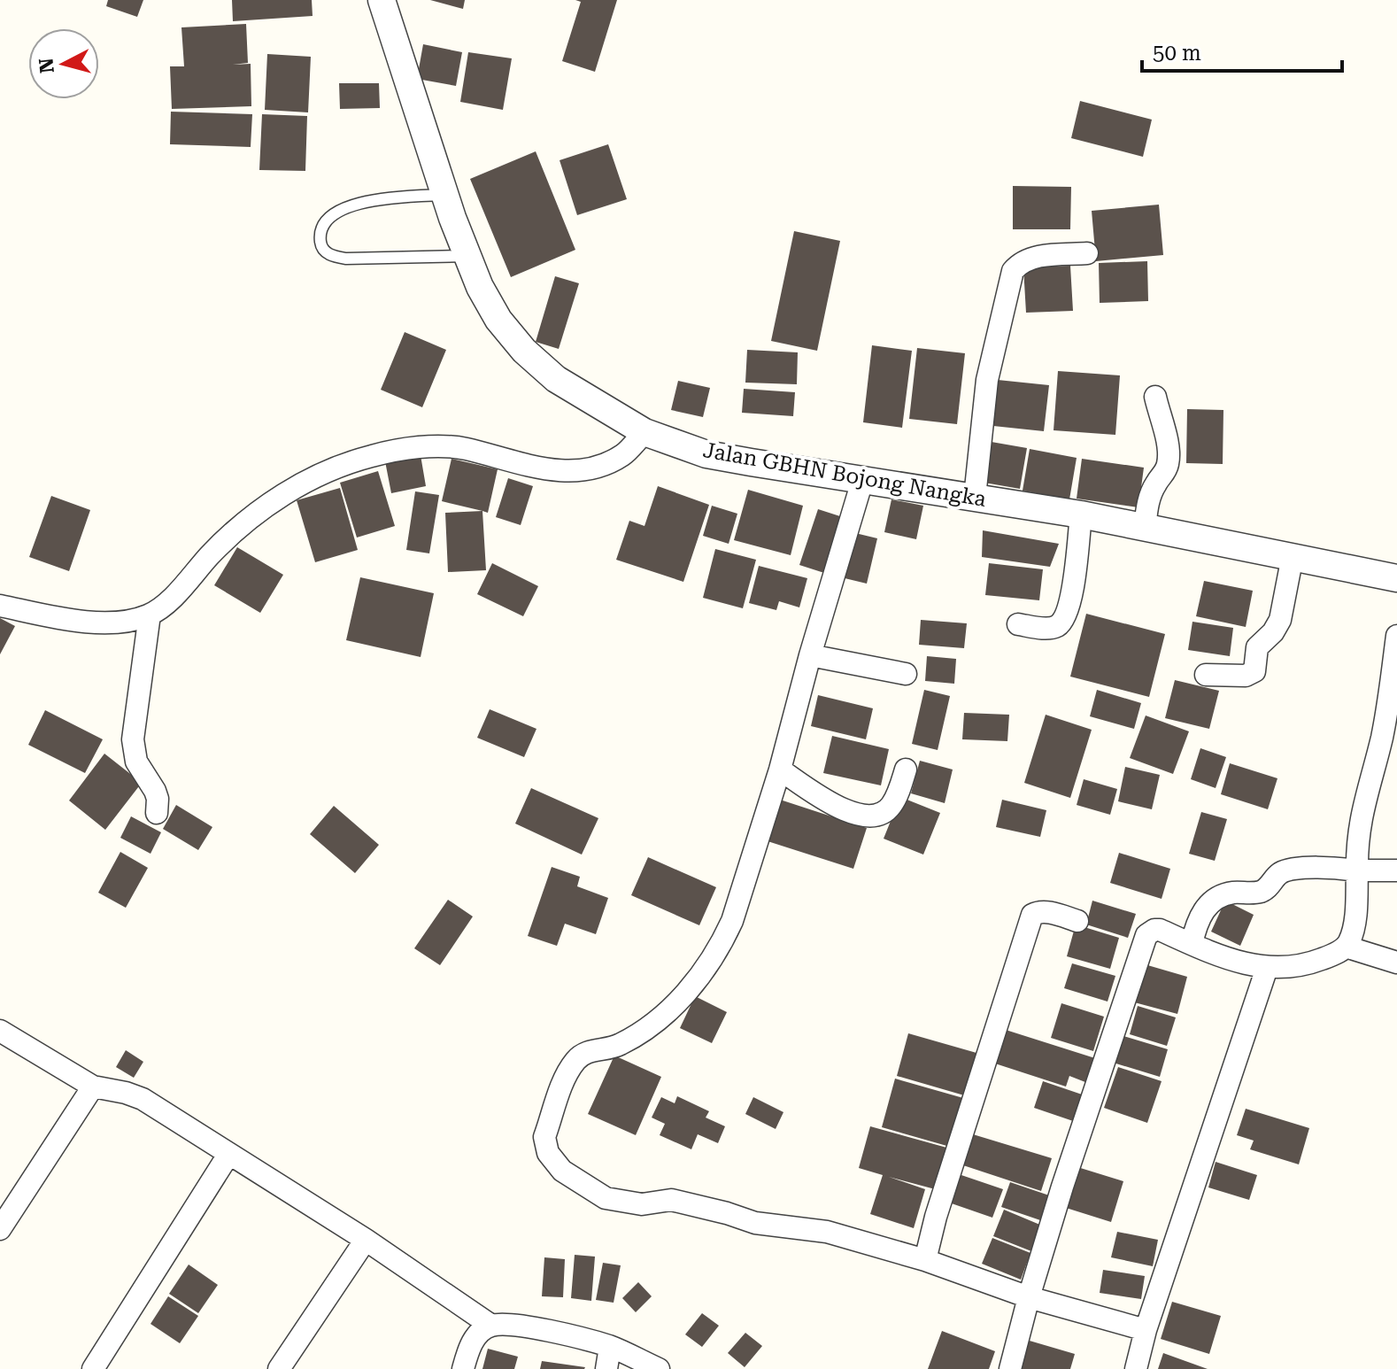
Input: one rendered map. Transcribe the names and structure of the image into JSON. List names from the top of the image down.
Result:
{
  "streets": {
    "street": ["Jalan GBHN Bojong Nangka"]
  },
  "scale_bar": "50 m",
  "north": "left"
}
